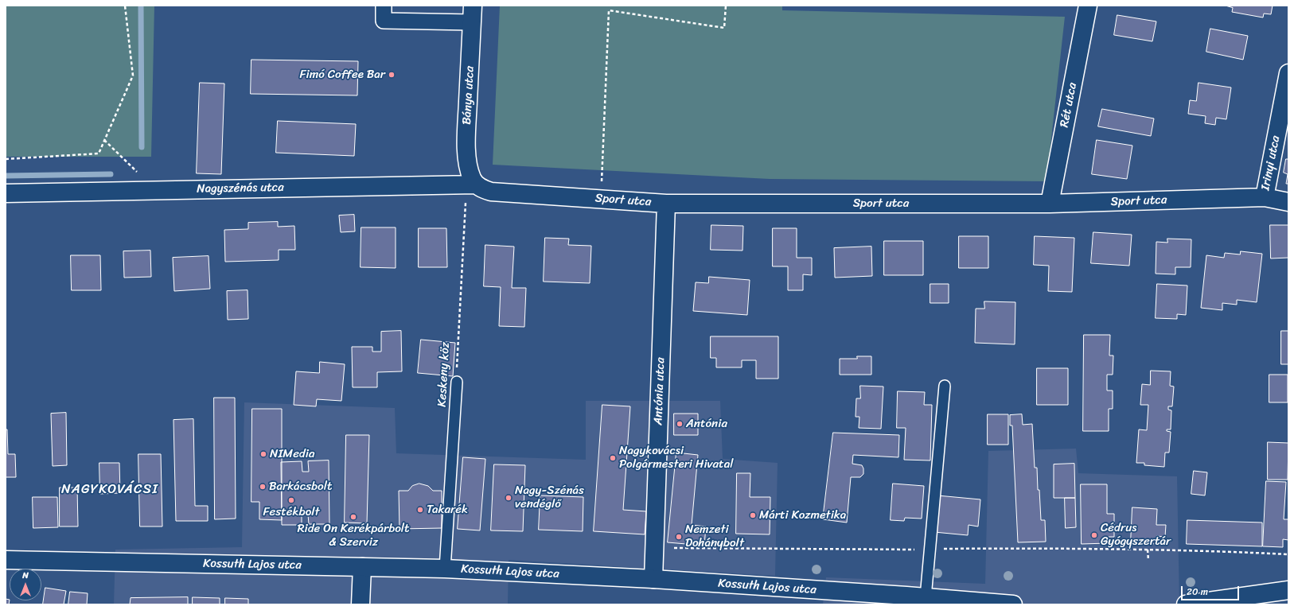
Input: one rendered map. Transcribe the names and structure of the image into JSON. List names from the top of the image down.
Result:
{
  "streets": {
    "street": [
      "Bánya utca",
      "Rét utca",
      "Irinyi utca",
      "Nagyszénás utca",
      "Sport utca",
      "Antónia utca",
      "Kossuth Lajos utca"
    ],
    "lane": ["Keskeny köz"]
  },
  "crossings": [
    ["Bánya utca", "Nagyszénás utca"],
    ["Bánya utca", "Sport utca"],
    ["Bánya utca", "Keskeny köz"],
    ["Rét utca", "Sport utca"],
    ["Irinyi utca", "Sport utca"],
    ["Nagyszénás utca", "Sport utca"],
    ["Nagyszénás utca", "Keskeny köz"],
    ["Sport utca", "Keskeny köz"],
    ["Sport utca", "Antónia utca"],
    ["Keskeny köz", "Kossuth Lajos utca"],
    ["Antónia utca", "Kossuth Lajos utca"]
  ],
  "districts": ["NAGYKOVÁCSI"],
  "places": [
    "Fimó Coffee Bar",
    "Antónia",
    "NIMedia",
    "Nagykovácsi Polgármesteri Hivatal",
    "Barkácsbolt",
    "Nagy-Szénás vendéglő",
    "Festékbolt",
    "Takarék",
    "Márti Kozmetika",
    "Ride On Kerékpárbolt & Szerviz",
    "Cédrus Gyógyszertár",
    "Nemzeti Dohánybolt"
  ],
  "scale_bar": "20 m",
  "north": "top"
}
